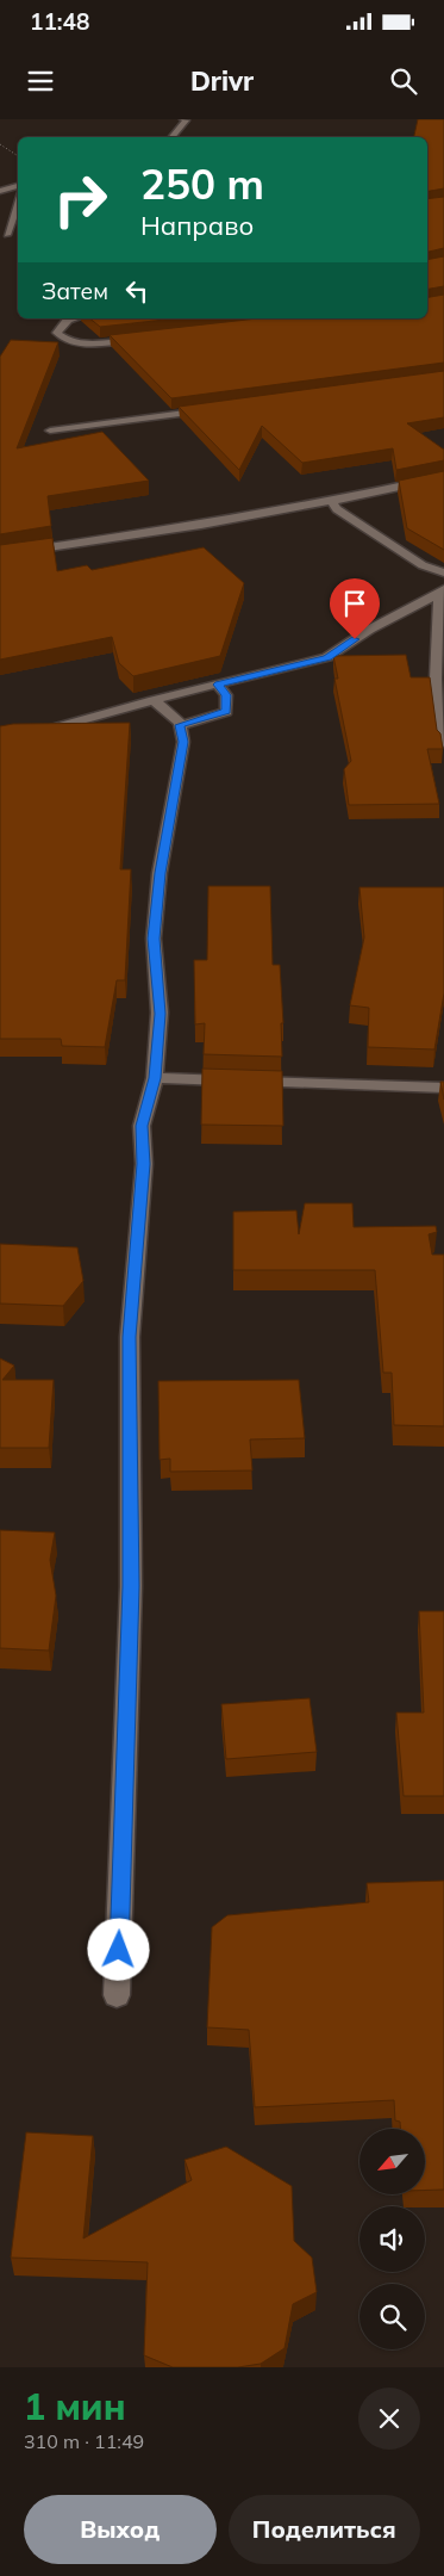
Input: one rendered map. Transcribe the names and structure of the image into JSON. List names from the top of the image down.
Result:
{
  "north": "bottom left",
  "page": {
    "status": "11:48",
    "header": "Drivr",
    "turn": ["250 m", "Направо"],
    "then": "Затем",
    "heading": ["1 мин", "310 m · 11:49"],
    "buttons": ["Выход", "Поделиться"]
  }
}
